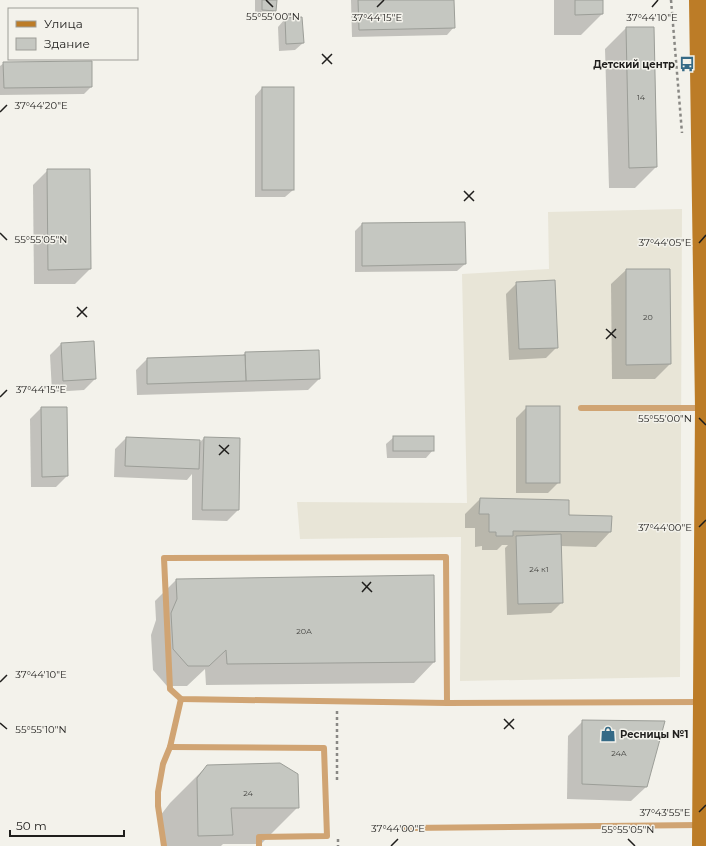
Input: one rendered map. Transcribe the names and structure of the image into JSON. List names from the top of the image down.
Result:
{
  "places": {
    "bus stop": ["Детский центр"],
    "shop": ["Ресницы №1"]
  },
  "house_numbers": [
    "14",
    "20",
    "24 к1",
    "20А",
    "24А",
    "24"
  ],
  "legend": ["Улица", "Здание"],
  "scale_bar": "50 m",
  "coordinates": [
    "55°55'00\"N",
    "37°44'15\"E",
    "37°44'10\"E",
    "37°44'20\"E",
    "55°55'05\"N",
    "37°44'05\"E",
    "37°44'00\"E",
    "55°55'10\"N",
    "37°43'55\"E"
  ]
}
